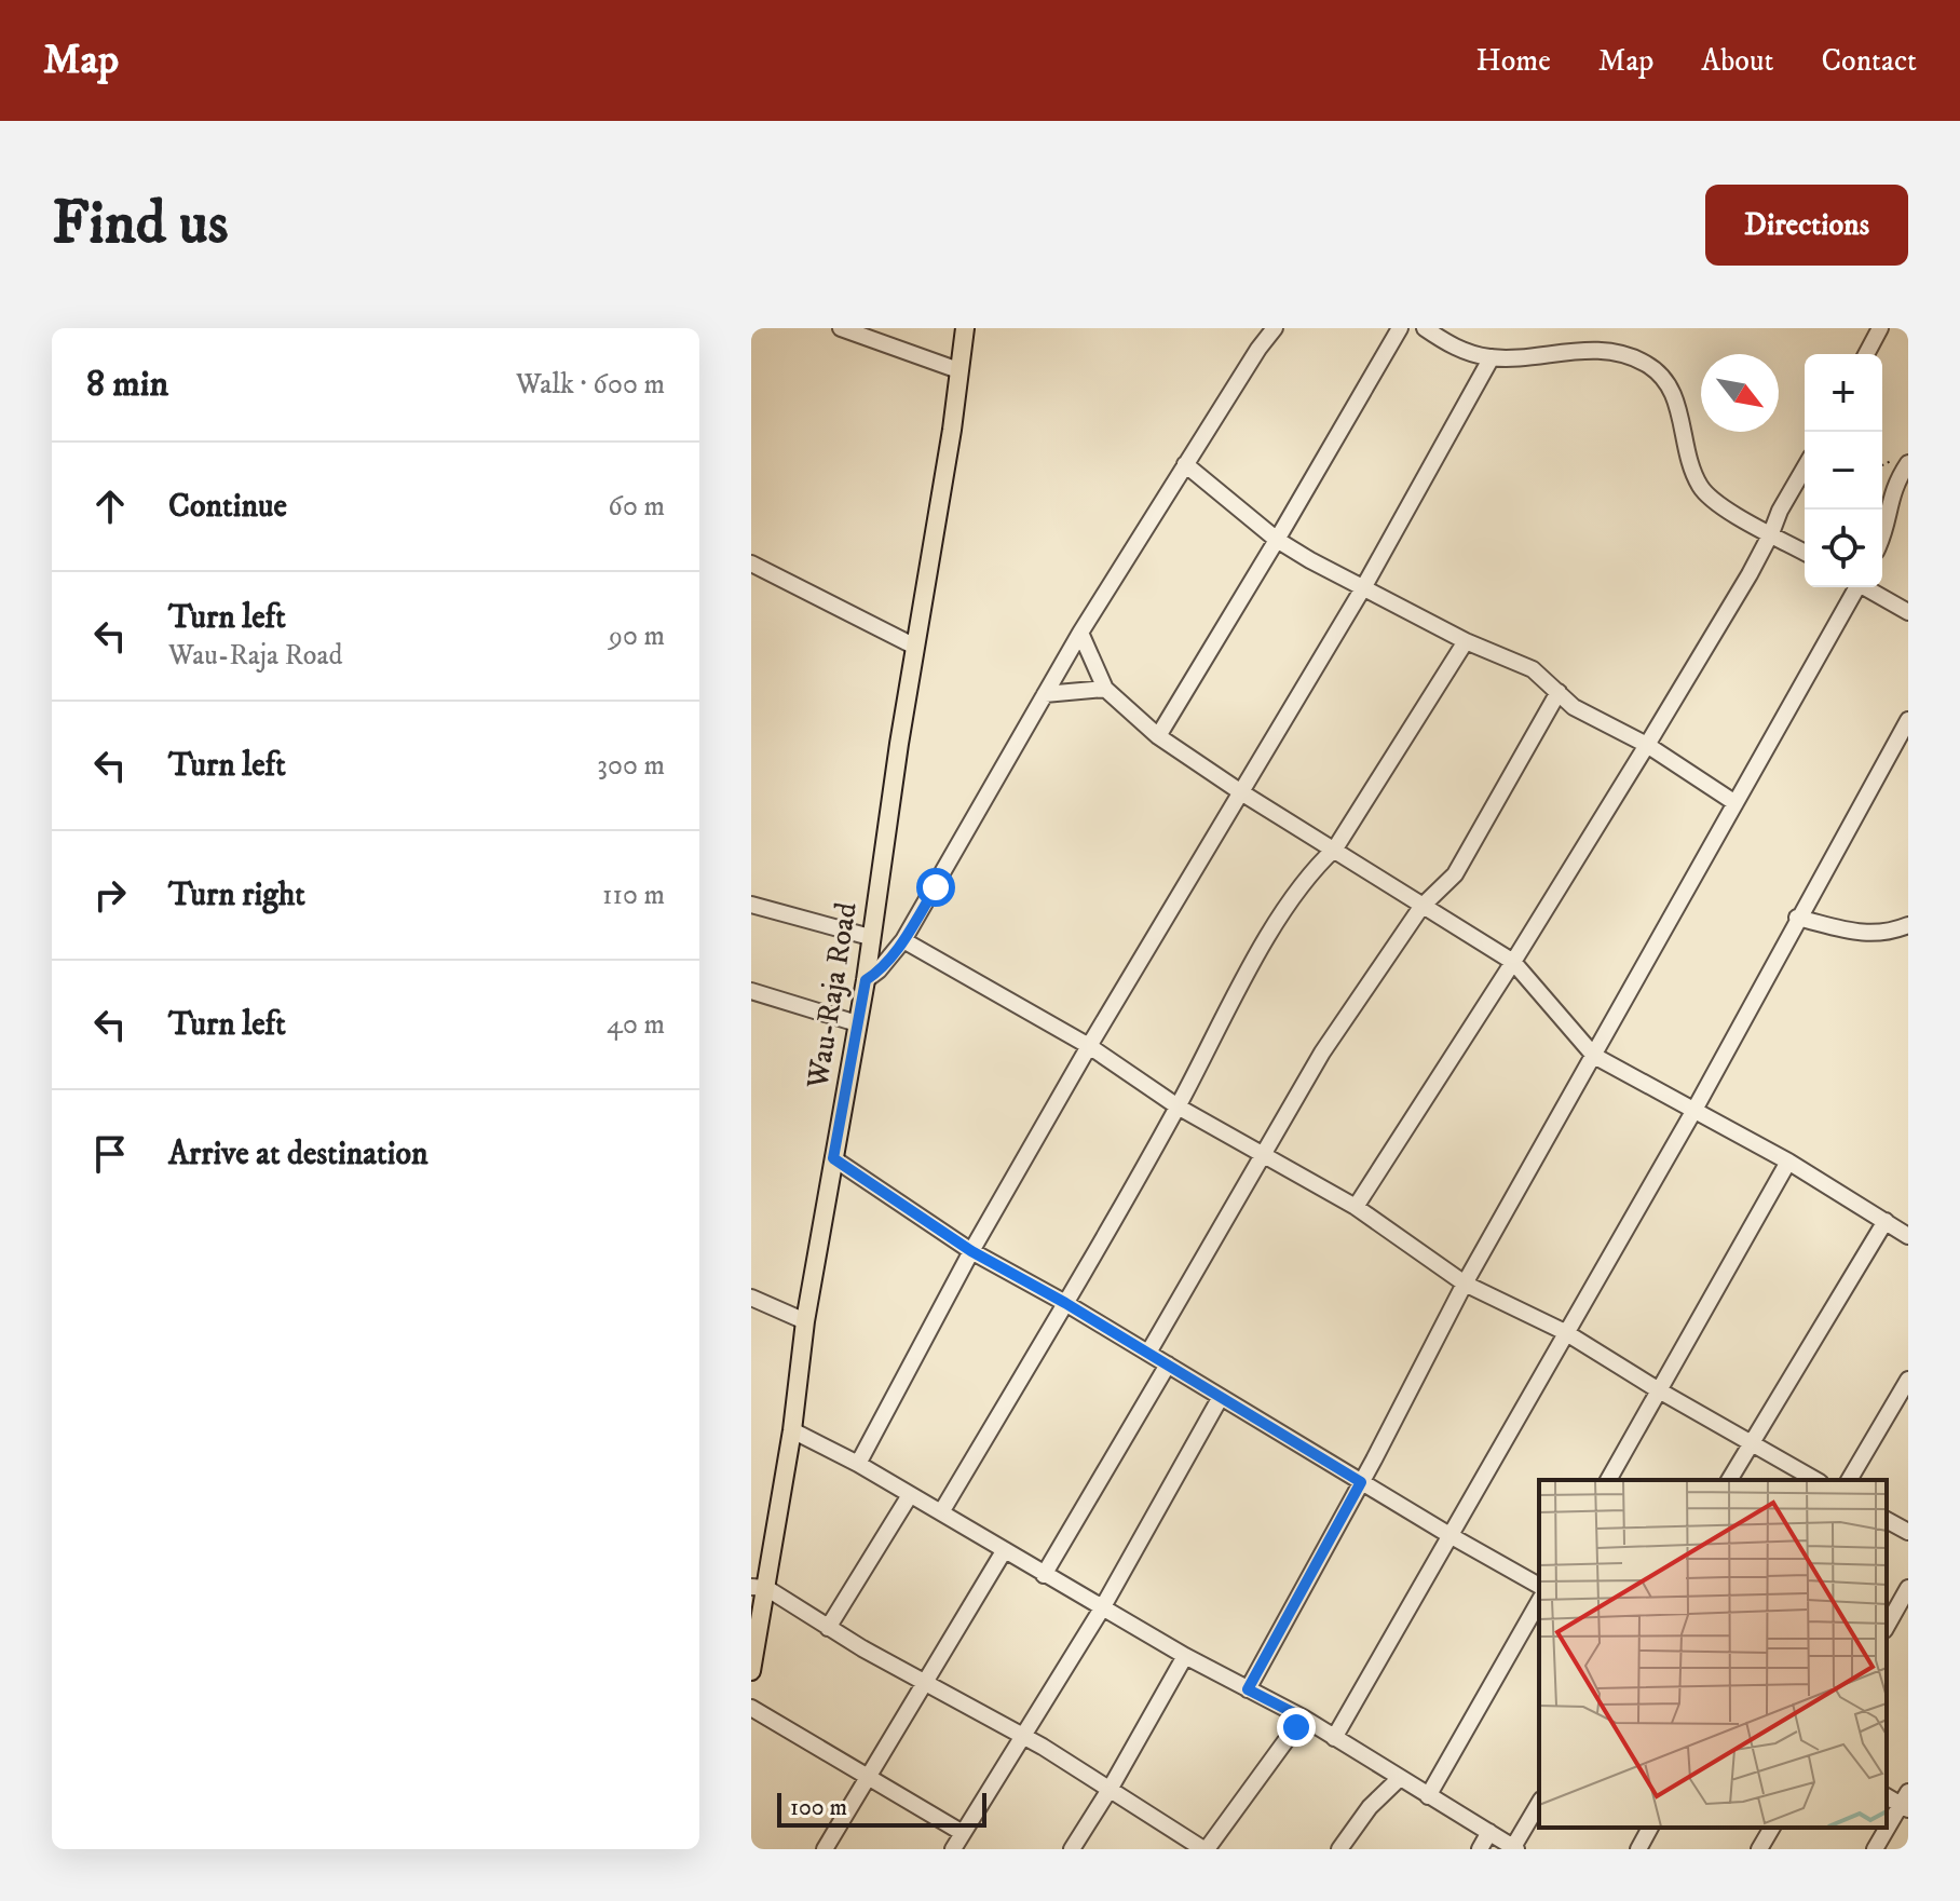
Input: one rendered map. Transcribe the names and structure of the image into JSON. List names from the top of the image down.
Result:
{
  "streets": {
    "main road": ["Wau-Raja Road"]
  },
  "scale_bar": "100 m",
  "north": "bottom right",
  "page": {
    "header": "Map",
    "nav": [
      "Home",
      "Map",
      "About",
      "Contact"
    ],
    "buttons": "Directions",
    "title": "Find us",
    "heading": ["8 min", "Walk · 600 m"],
    "map_buttons": ["+", "−"],
    "list": [
      ["Continue", "60 m"],
      ["Turn left", "Wau-Raja Road", "90 m"],
      ["Turn left", "300 m"],
      ["Turn right", "110 m"],
      ["Turn left", "40 m"],
      "Arrive at destination"
    ],
    "scale": "100 m"
  }
}
